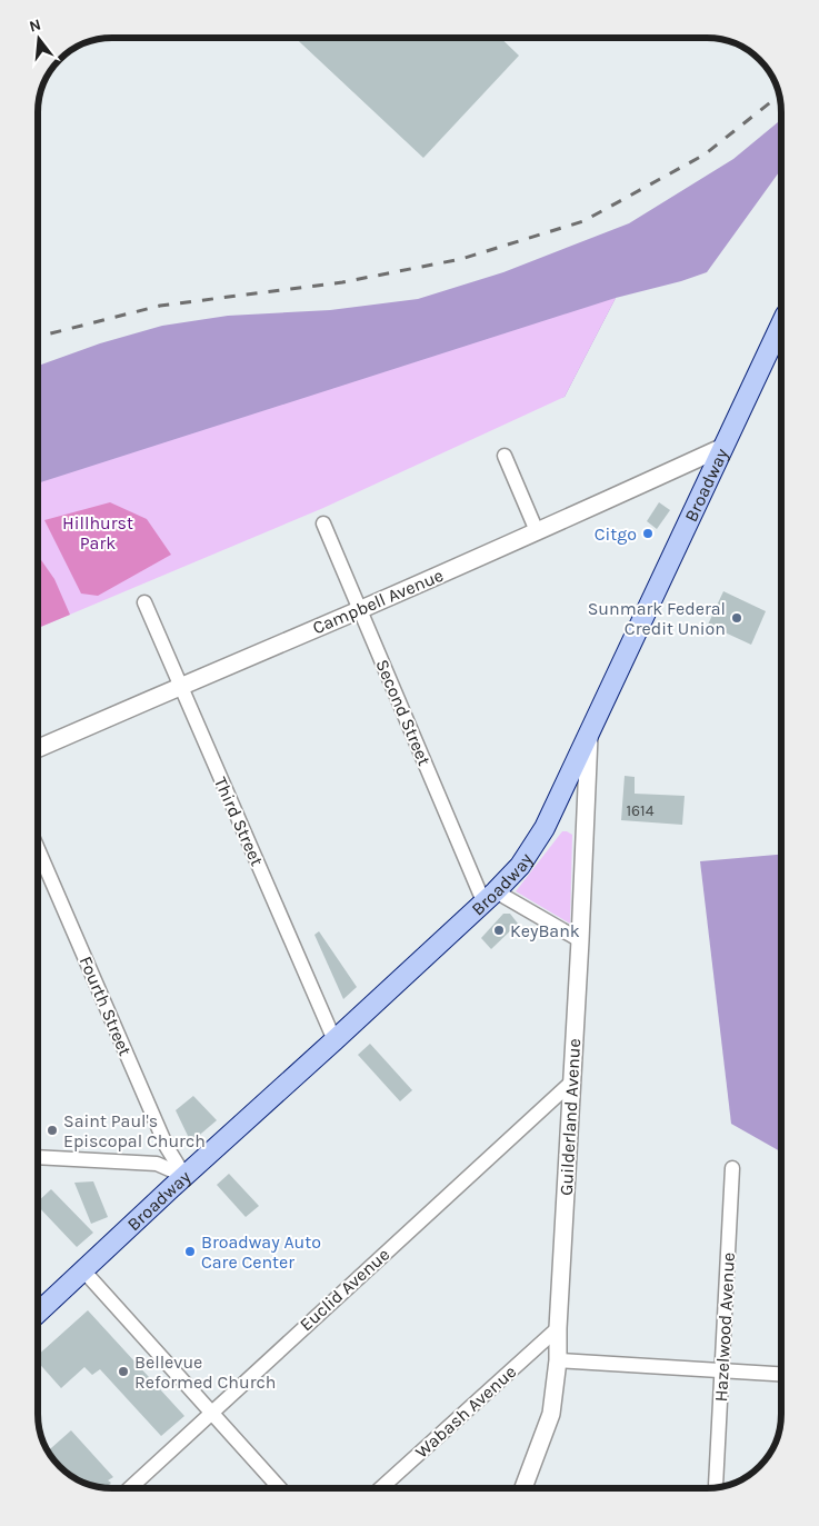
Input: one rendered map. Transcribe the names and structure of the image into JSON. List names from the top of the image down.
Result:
{
  "streets": {
    "main road": ["Broadway"],
    "street": [
      "Campbell Avenue",
      "Second Street",
      "Third Street",
      "Fourth Street",
      "Guilderland Avenue",
      "Euclid Avenue",
      "Hazelwood Avenue",
      "Wabash Avenue"
    ]
  },
  "crossings": [
    ["Broadway", "Campbell Avenue"],
    ["Broadway", "Second Street"],
    ["Broadway", "Third Street"],
    ["Broadway", "Fourth Street"],
    ["Broadway", "Guilderland Avenue"],
    ["Campbell Avenue", "Second Street"],
    ["Campbell Avenue", "Third Street"],
    ["Guilderland Avenue", "Euclid Avenue"],
    ["Guilderland Avenue", "Wabash Avenue"]
  ],
  "parks": ["Hillhurst Park"],
  "places": [
    "Citgo",
    "Sunmark Federal Credit Union",
    "KeyBank",
    "Saint Paul's Episcopal Church",
    "Broadway Auto Care Center",
    "Bellevue Reformed Church"
  ],
  "house_numbers": ["1614"],
  "north": "top"
}
